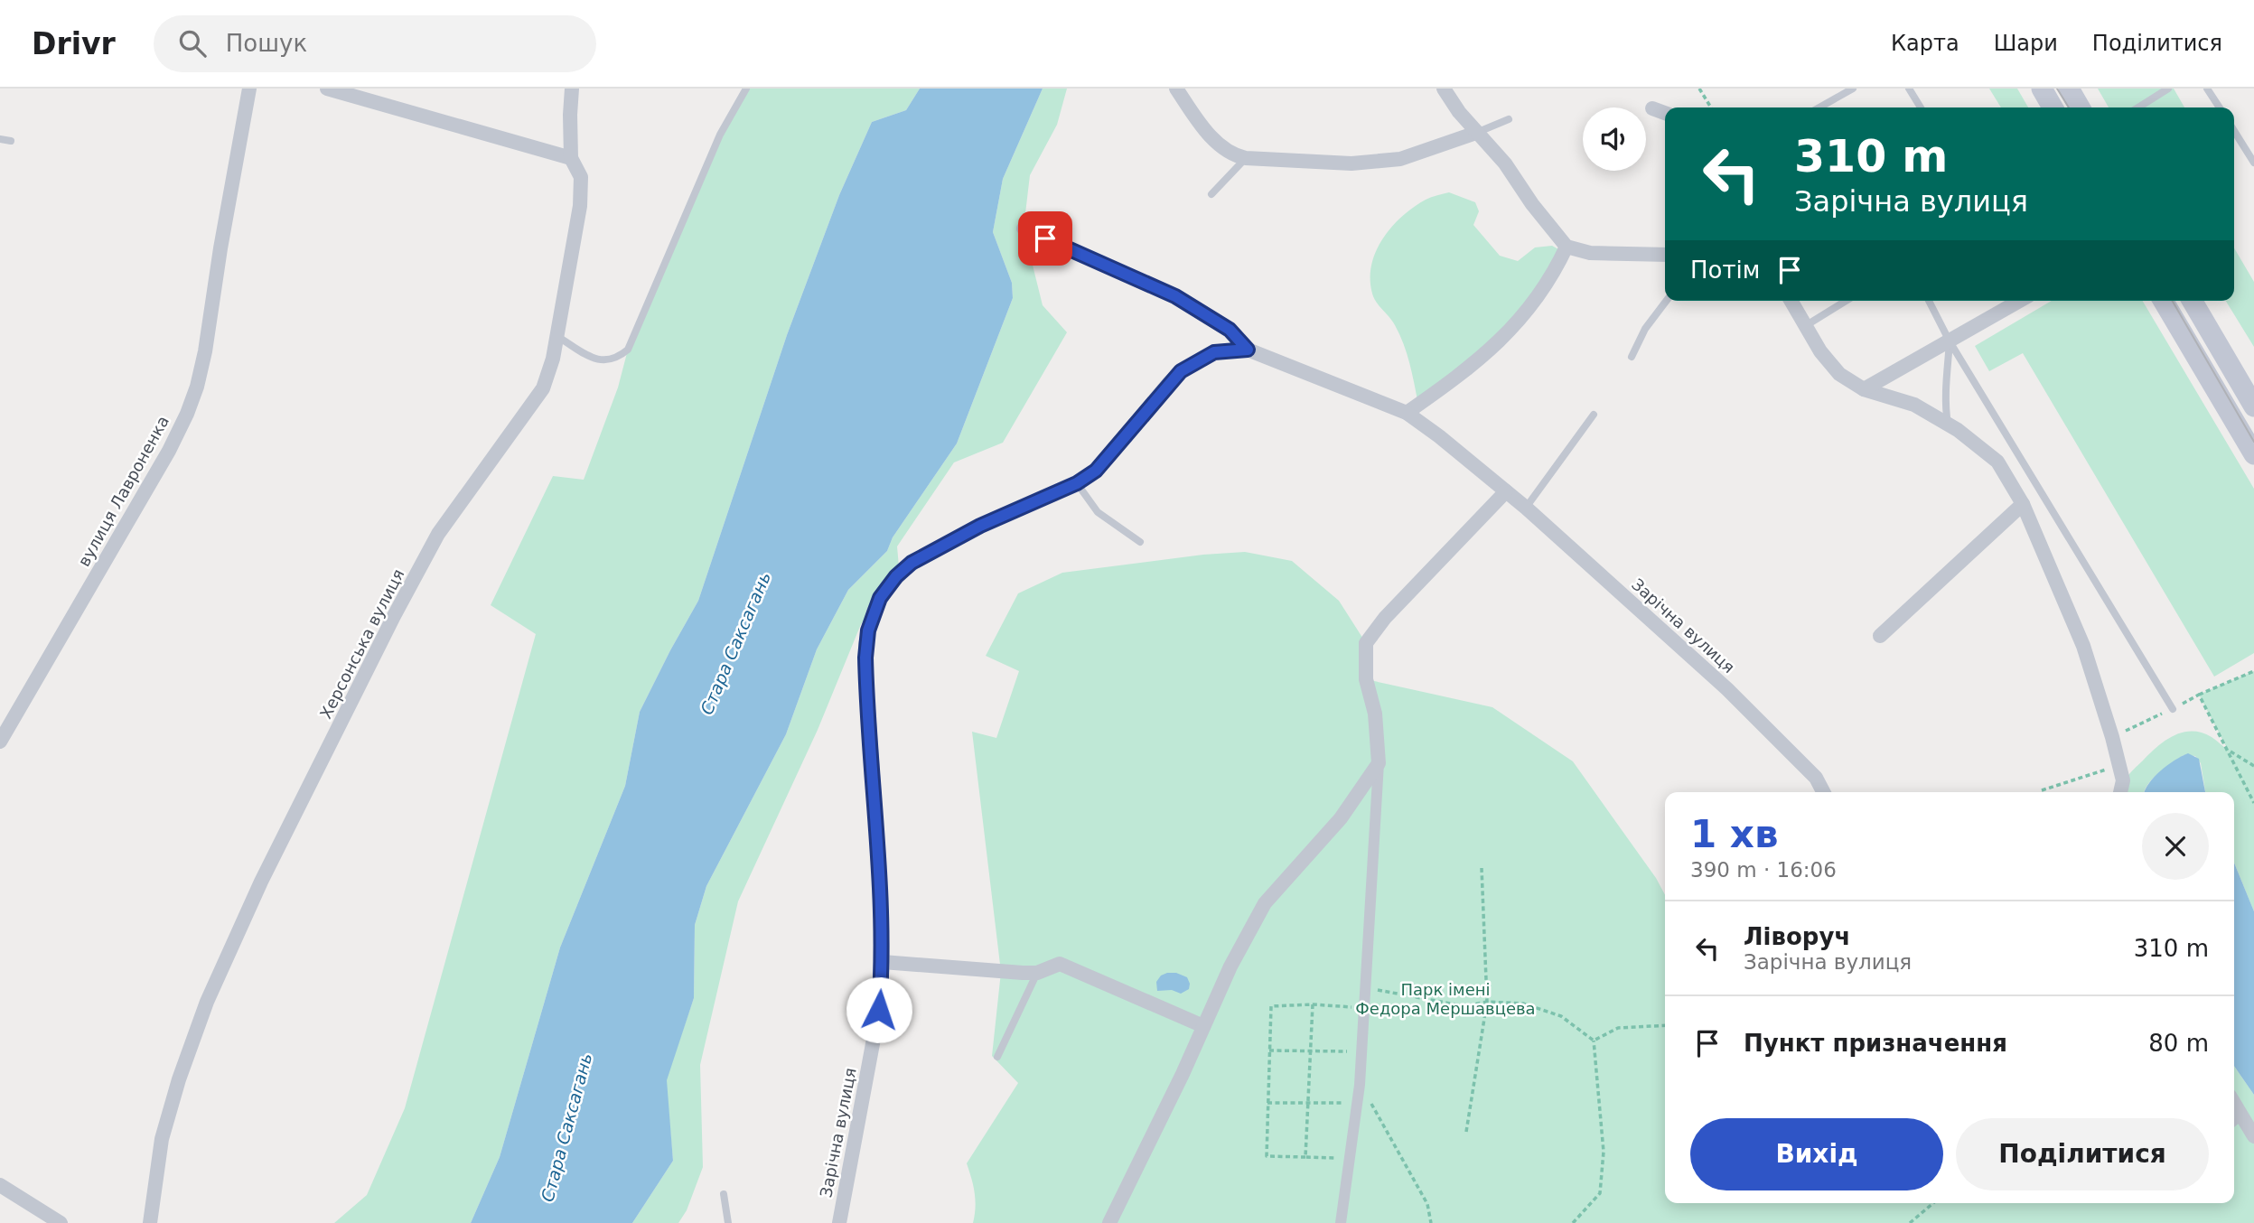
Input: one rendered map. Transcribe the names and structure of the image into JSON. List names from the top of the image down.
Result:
{
  "streets": {
    "street": ["вулиця Лавроненка", "Зарічна вулиця", "Херсонська вулиця"]
  },
  "water": ["Стара Саксагань"],
  "parks": ["Парк імені Федора Мершавцева"],
  "page": {
    "header": "Drivr",
    "search": "Пошук",
    "nav": ["Карта", "Шари", "Поділитися"],
    "turn": ["310 m", "Зарічна вулиця"],
    "then": "Потім",
    "heading": ["1 хв", "390 m · 16:06"],
    "list": [
      {
        "name": "Ліворуч",
        "note": "Зарічна вулиця",
        "value": "310 m"
      },
      {
        "name": "Пункт призначення",
        "value": "80 m"
      }
    ],
    "buttons": ["Вихід", "Поділитися"]
  }
}
